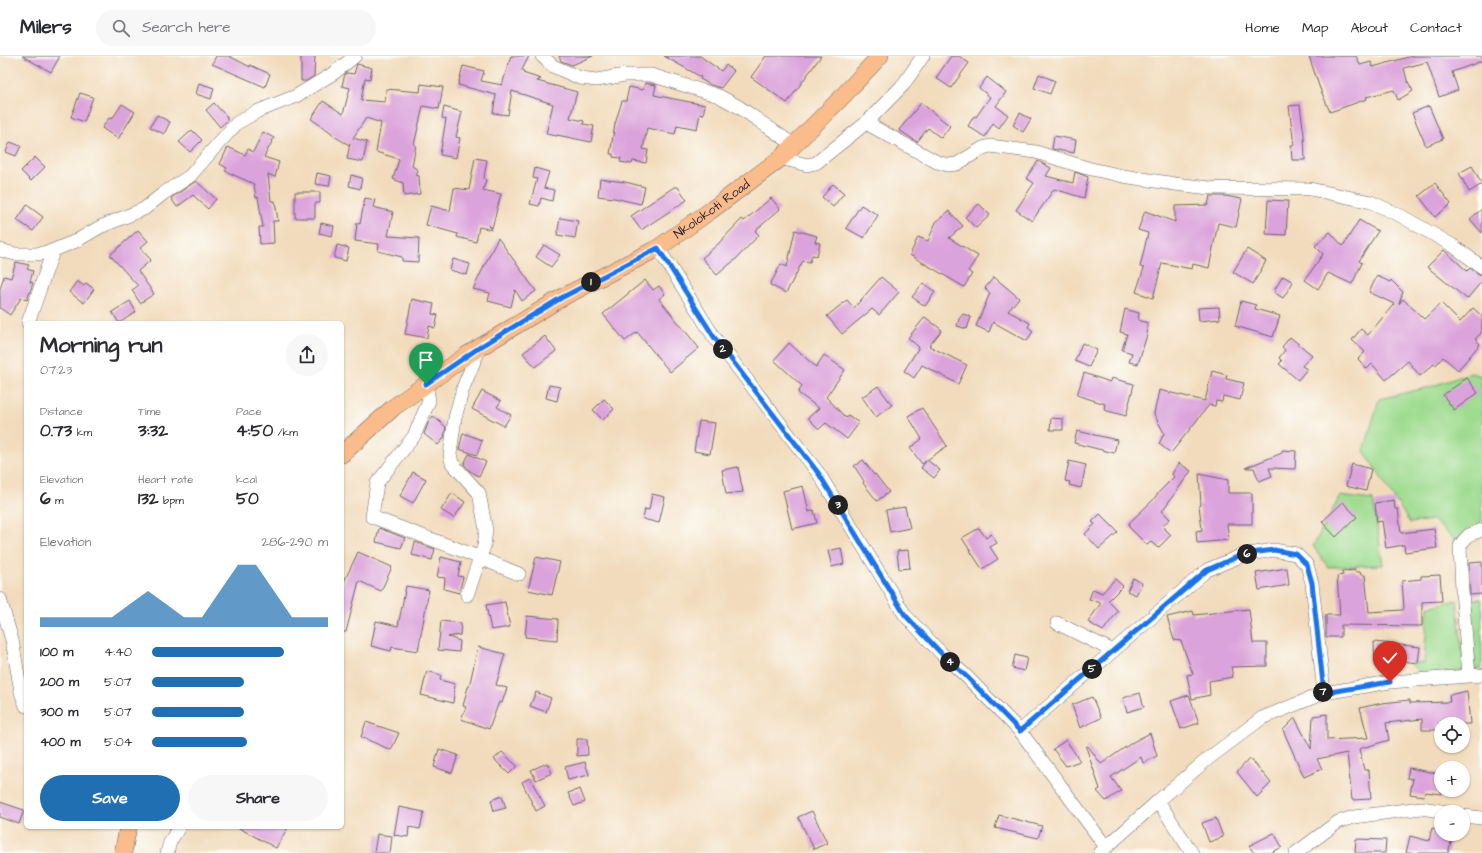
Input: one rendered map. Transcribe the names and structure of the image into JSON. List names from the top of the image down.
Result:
{
  "streets": {
    "main road": ["Nkolokoti Road"]
  },
  "page": {
    "header": "Milers",
    "search": "Search here",
    "nav": [
      "Home",
      "Map",
      "About",
      "Contact"
    ],
    "pins": [
      "1",
      "2",
      "3",
      "6",
      "4",
      "5",
      "7"
    ],
    "heading": ["Morning run", "07:23"],
    "stats": [
      ["Distance", "0.73 km"],
      ["Time", "3:32"],
      ["Pace", "4:50 /km"],
      ["Elevation", "6 m"],
      ["Heart rate", "132 bpm"],
      ["kcal", "50"]
    ],
    "chart": ["Elevation", "286–290 m"],
    "list": [
      {
        "name": "100 m",
        "note": "4:40"
      },
      {
        "name": "200 m",
        "note": "5:07"
      },
      {
        "name": "300 m",
        "note": "5:07"
      },
      {
        "name": "400 m",
        "note": "5:04"
      }
    ],
    "map_buttons": ["+", "−"],
    "buttons": ["Save", "Share"]
  }
}
